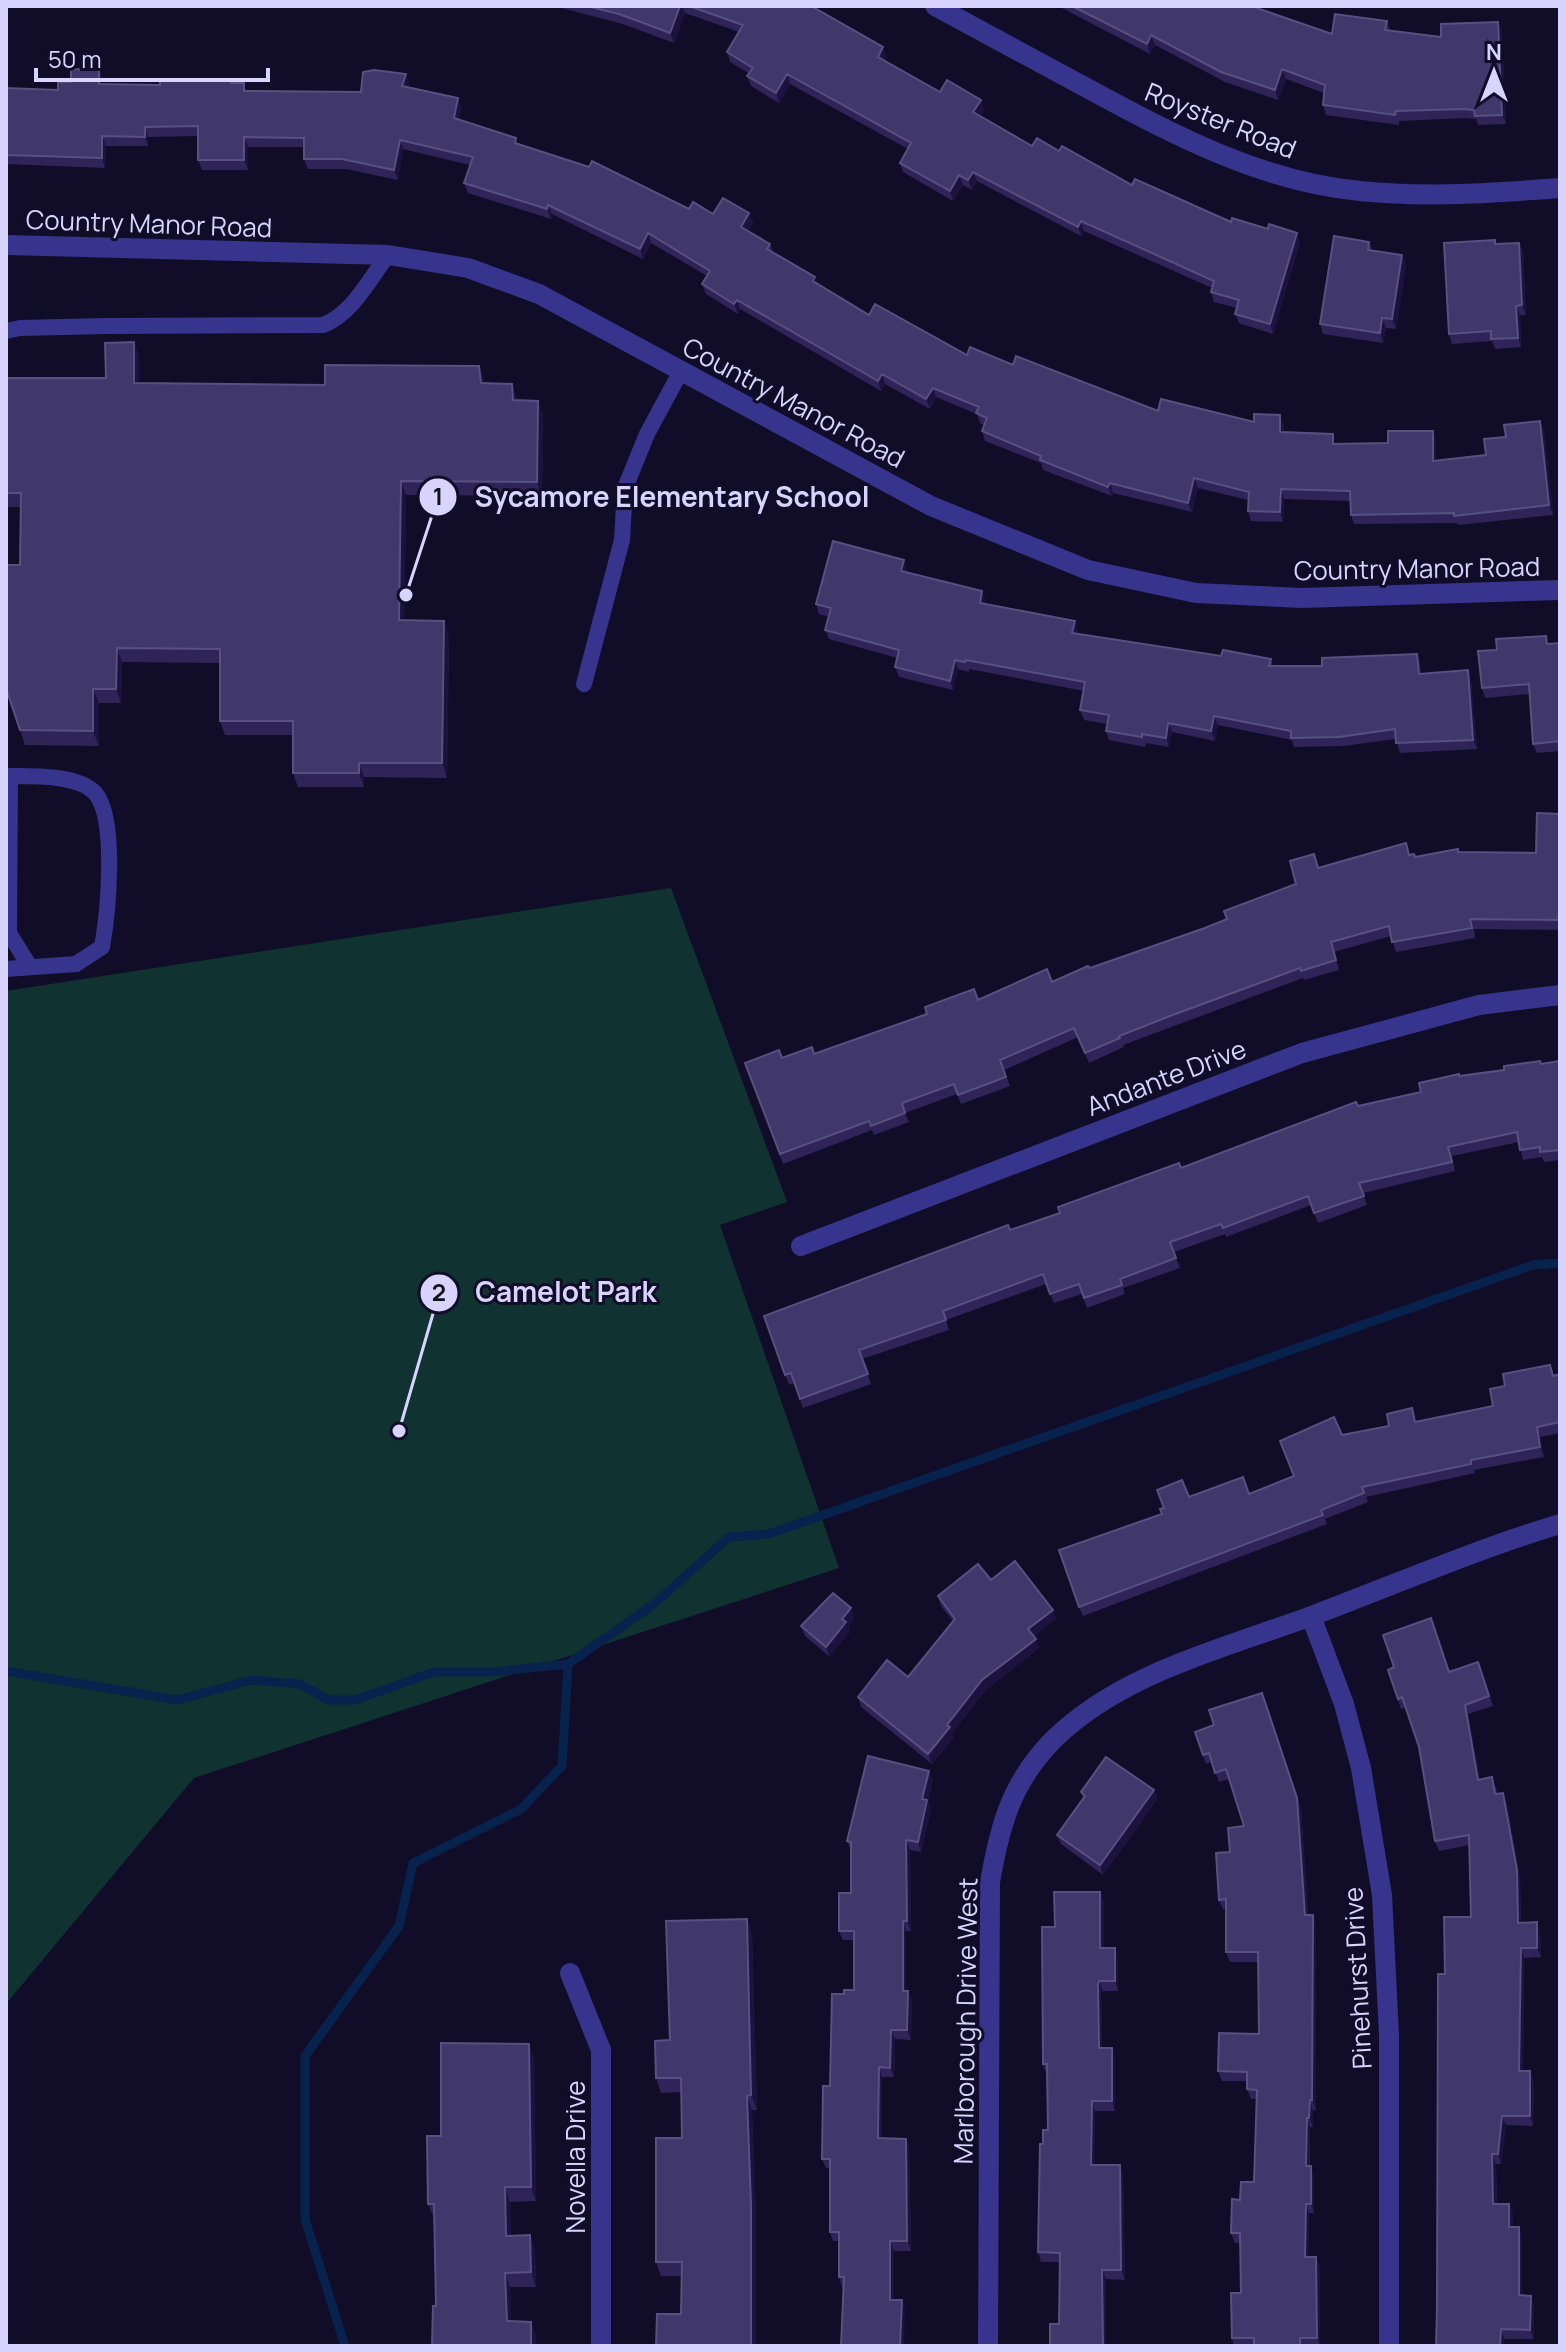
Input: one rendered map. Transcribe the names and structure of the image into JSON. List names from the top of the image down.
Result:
{
  "streets": {
    "street": [
      "Royster Road",
      "Country Manor Road",
      "Andante Drive",
      "Pinehurst Drive",
      "Marlborough Drive West",
      "Novella Drive"
    ]
  },
  "crossings": [
    ["Pinehurst Drive", "Marlborough Drive West"]
  ],
  "places": ["Sycamore Elementary School", "Camelot Park"],
  "scale_bar": "50 m",
  "north": "top"
}
